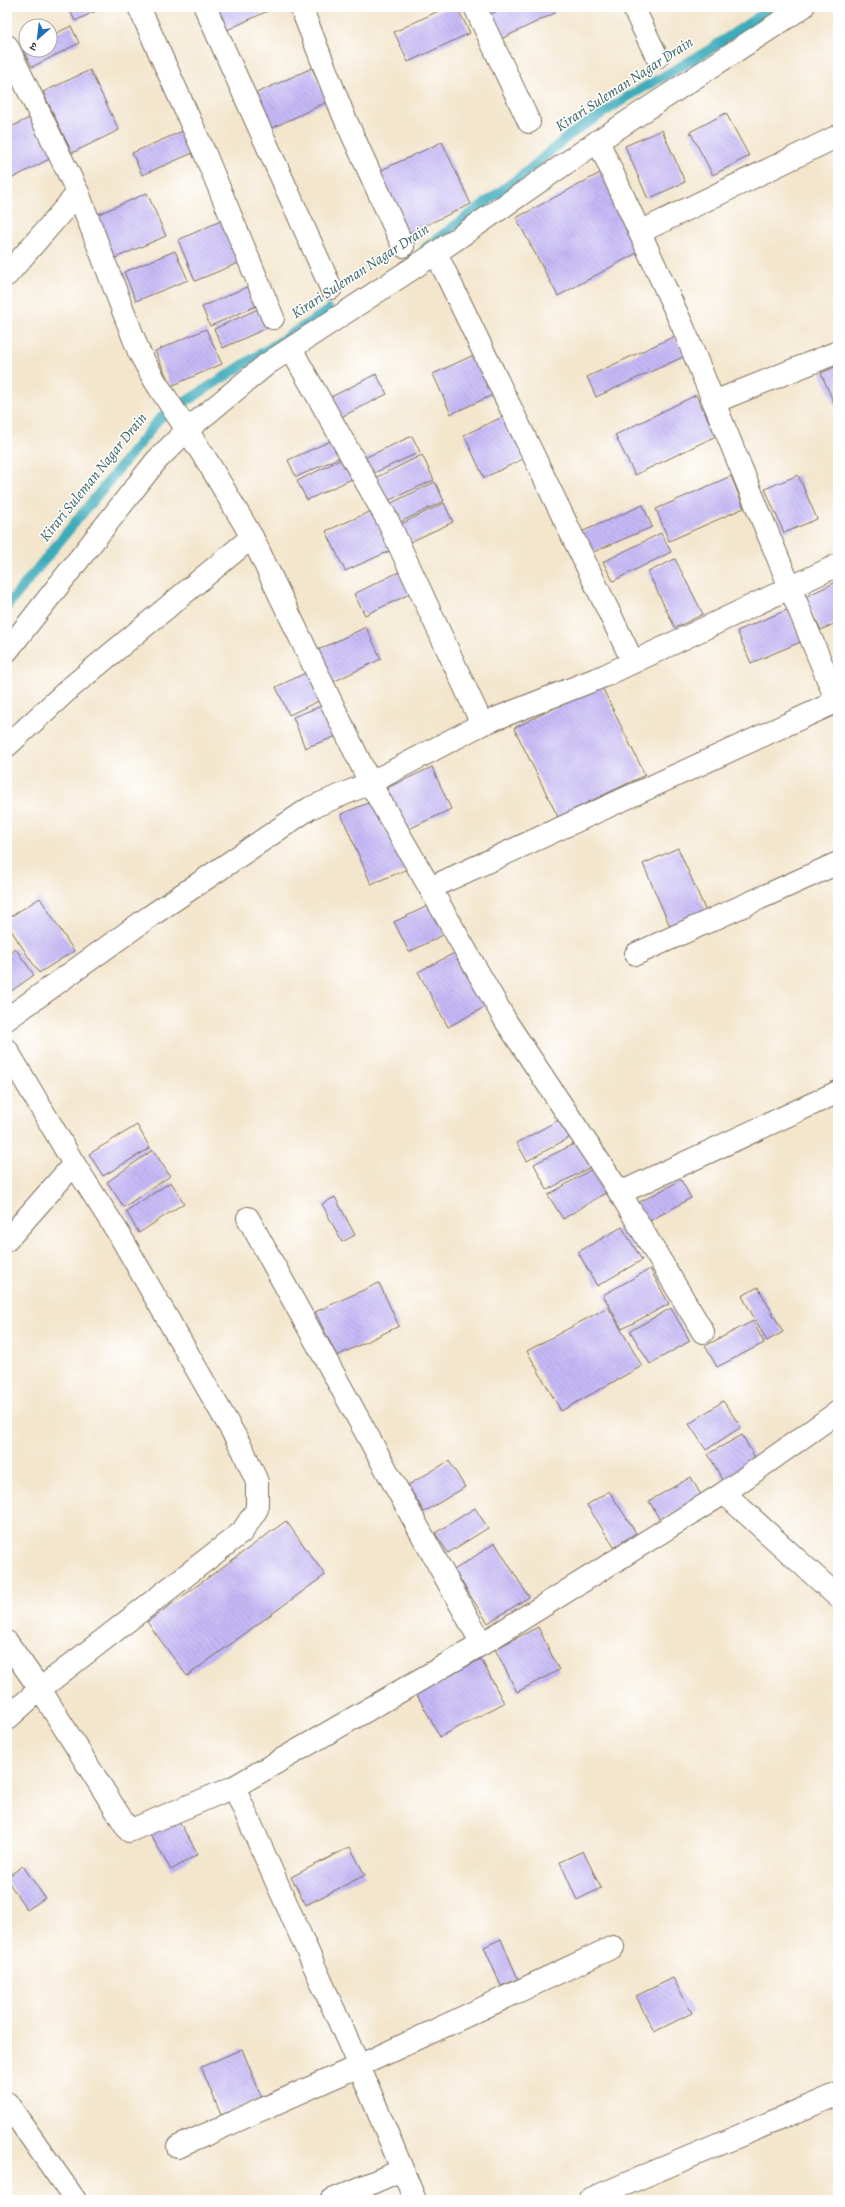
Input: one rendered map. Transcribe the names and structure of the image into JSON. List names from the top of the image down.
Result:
{
  "water": ["Kirari Suleman Nagar Drain"],
  "north": "bottom left"
}
